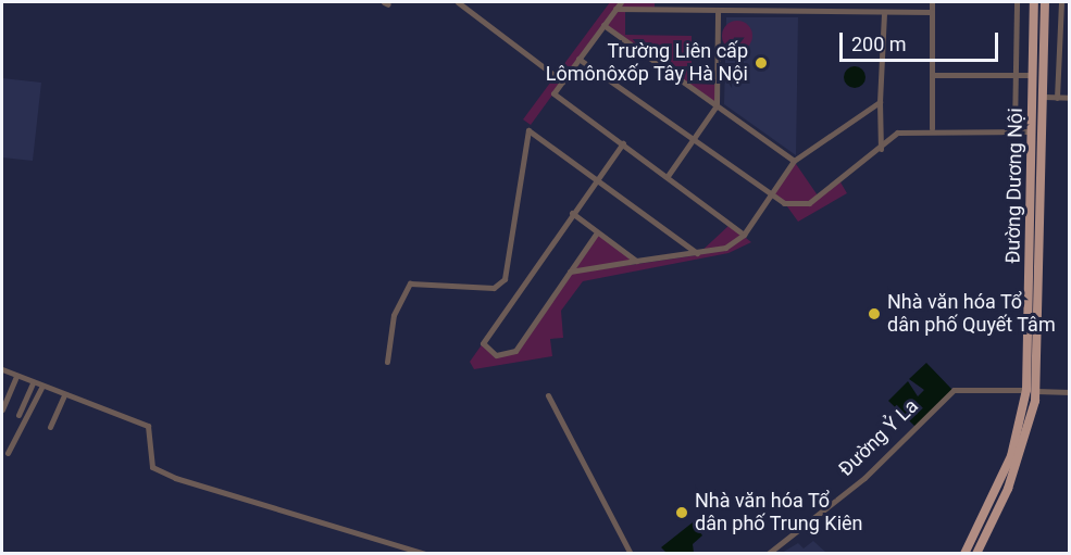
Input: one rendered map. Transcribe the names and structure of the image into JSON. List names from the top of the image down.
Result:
{
  "streets": {
    "main road": ["Đường Dương Nội"],
    "street": ["Đường Ỷ La"]
  },
  "crossings": [
    ["Đường Dương Nội", "Đường Ỷ La"]
  ],
  "places": ["Trường Liên cấp Lômônôxốp Tây Hà Nội", "Nhà văn hóa Tổ dân phố Quyết Tâm", "Nhà văn hóa Tổ dân phố Trung Kiên"],
  "scale_bar": "200 m"
}
